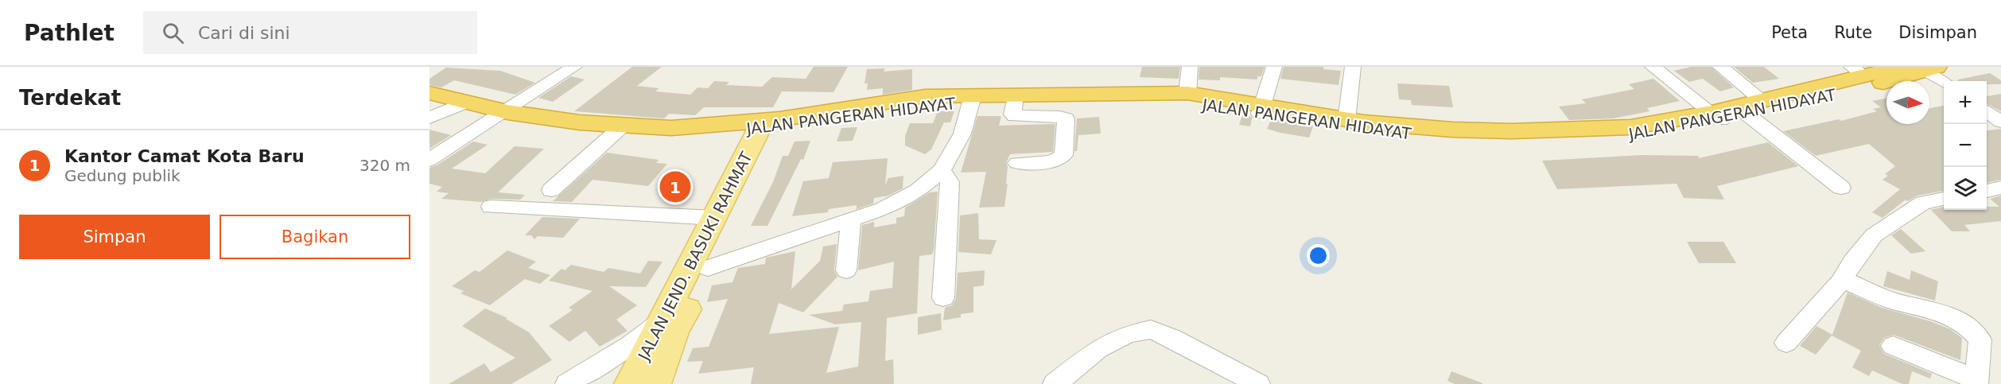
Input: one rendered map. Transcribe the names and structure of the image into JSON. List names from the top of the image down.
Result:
{
  "streets": {
    "highway": ["JALAN PANGERAN HIDAYAT"],
    "main road": ["JALAN JEND. BASUKI RAHMAT"]
  },
  "crossings": [
    ["JALAN PANGERAN HIDAYAT", "JALAN JEND. BASUKI RAHMAT"]
  ],
  "north": "right",
  "page": {
    "header": "Pathlet",
    "search": "Cari di sini",
    "nav": ["Peta", "Rute", "Disimpan"],
    "heading": "Terdekat",
    "map_buttons": ["+", "−"],
    "list": [
      {
        "mark": "1",
        "name": "Kantor Camat Kota Baru",
        "note": "Gedung publik",
        "value": "320 m"
      }
    ],
    "pins": "1",
    "buttons": ["Simpan", "Bagikan"]
  }
}
